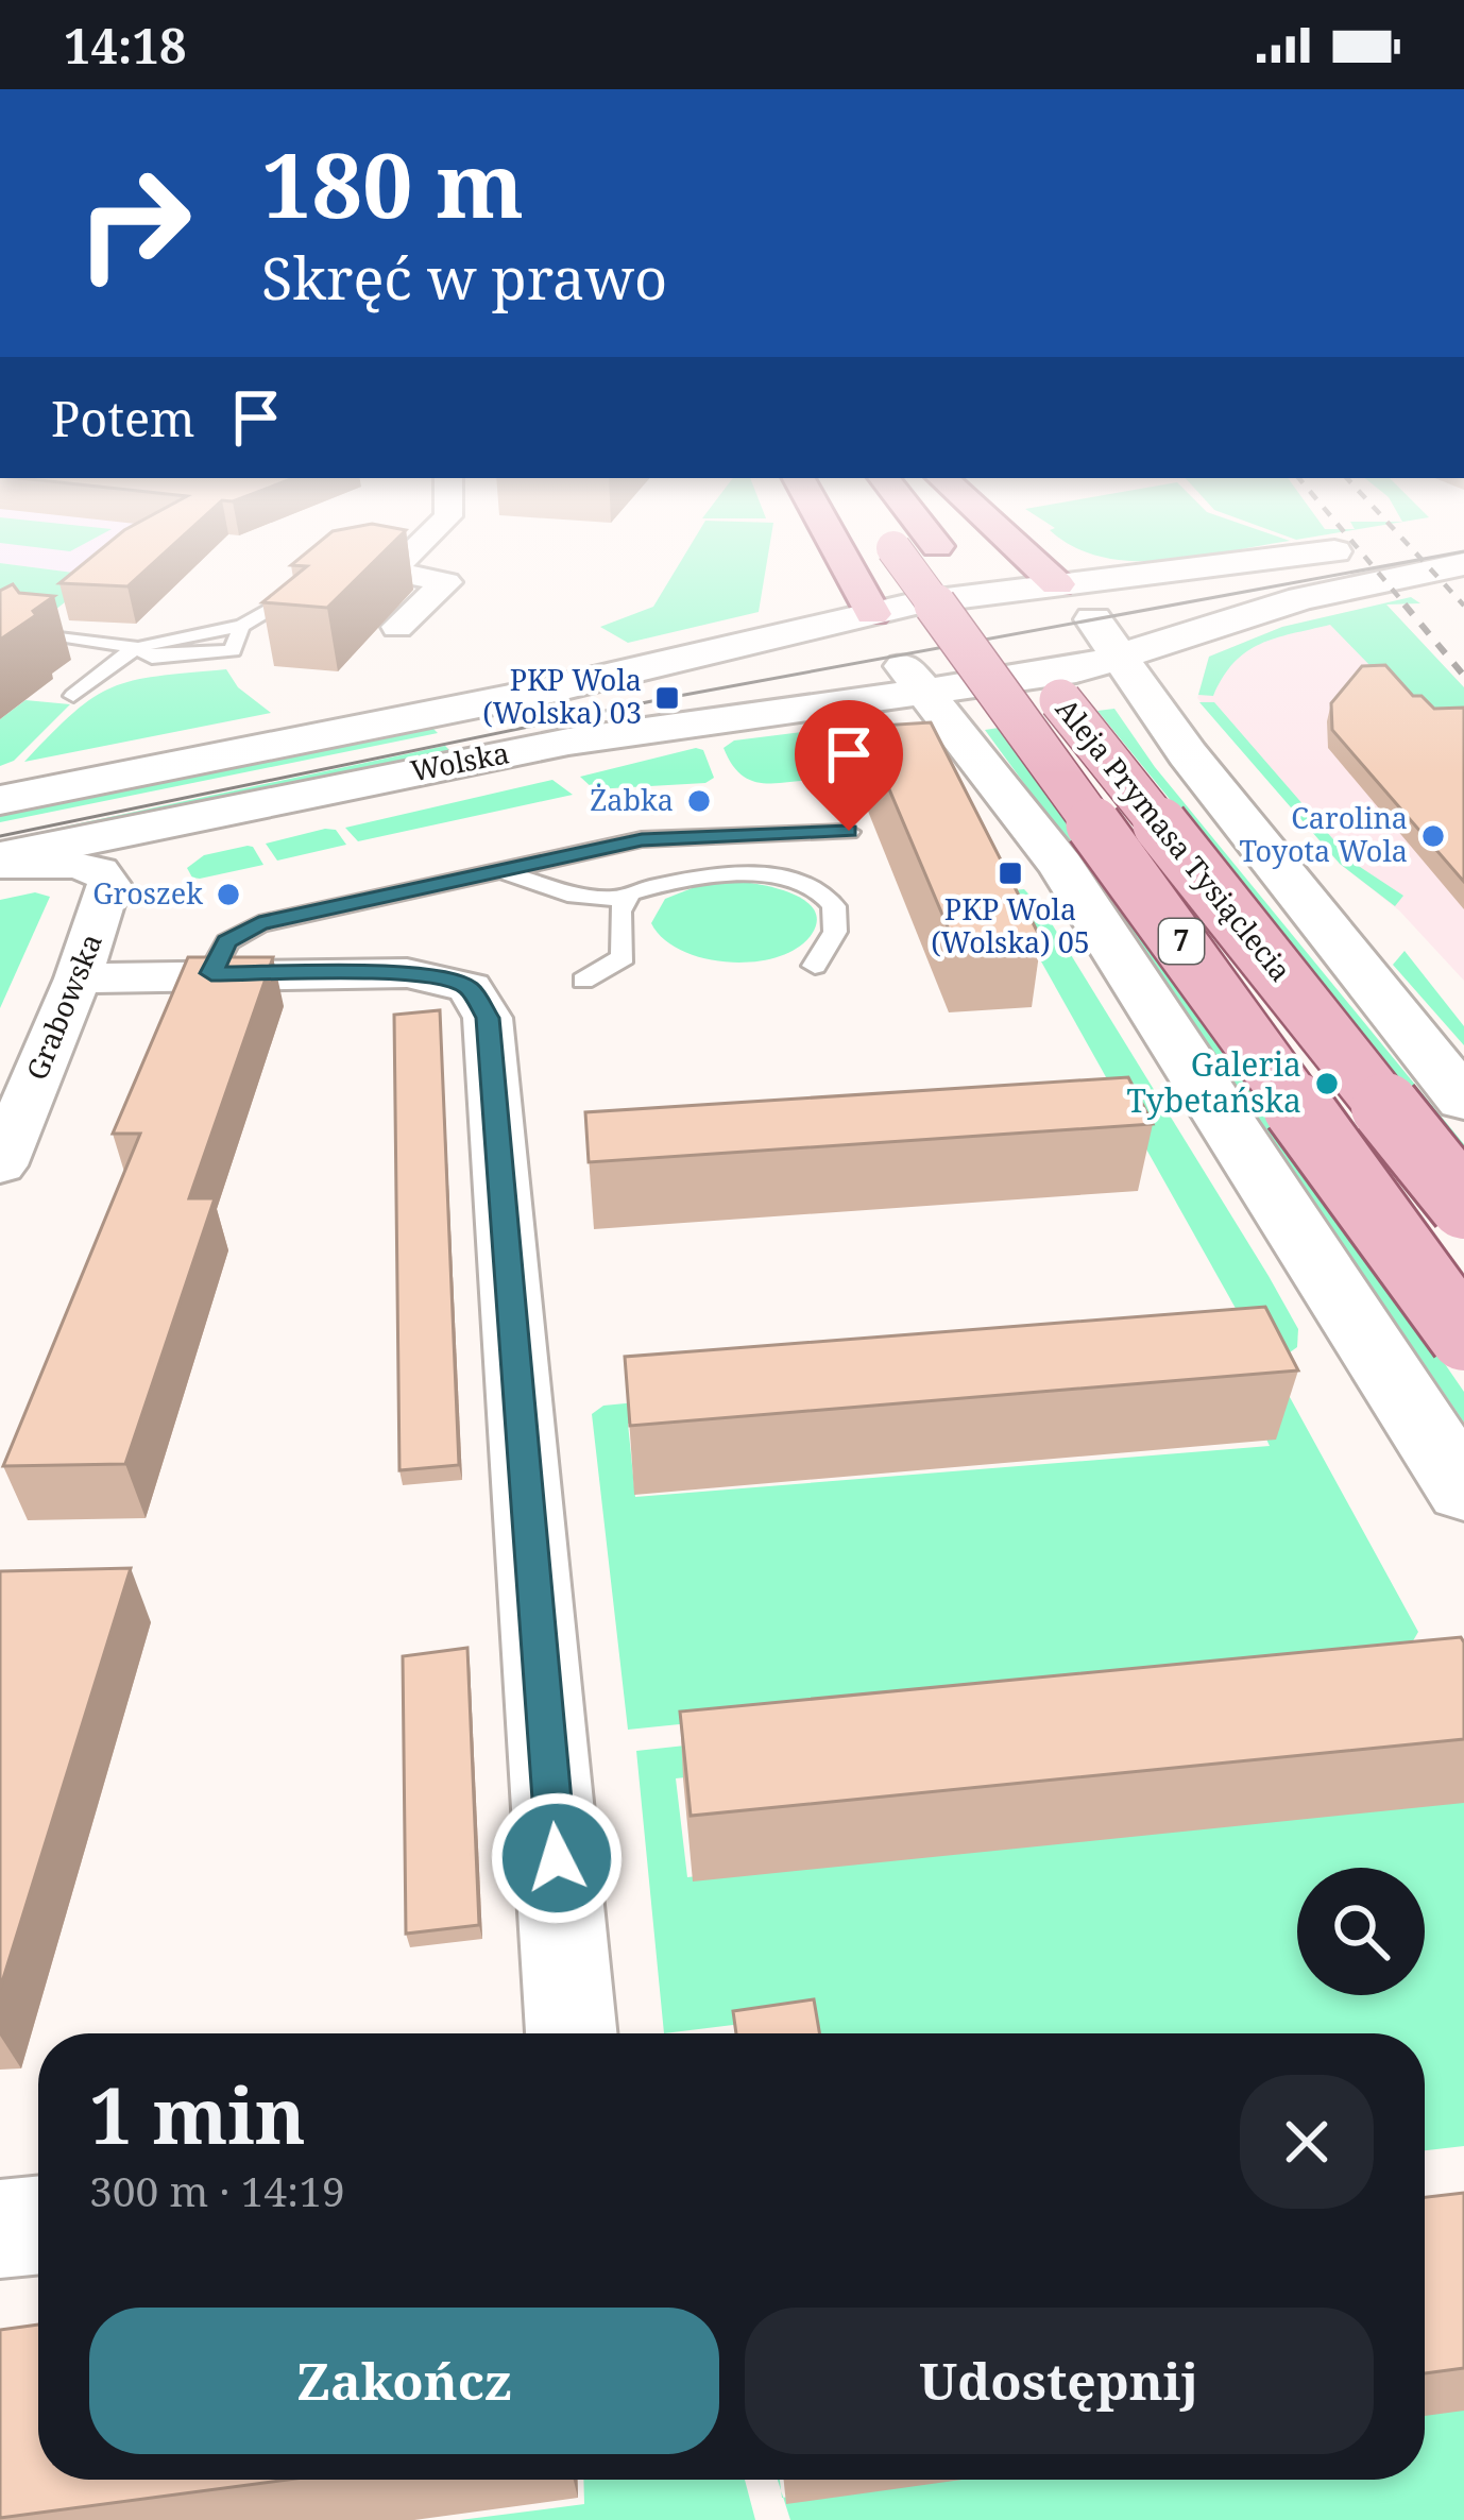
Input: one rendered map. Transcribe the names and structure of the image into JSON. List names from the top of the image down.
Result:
{
  "streets": {
    "main road": ["Wolska", "Aleja Prymasa Tysiąclecia", "7"],
    "street": ["Grabowska"]
  },
  "crossings": [
    ["Wolska", "Aleja Prymasa Tysiąclecia"],
    ["Wolska", "Grabowska"]
  ],
  "places": {
    "transit": ["PKP Wola (Wolska) 03", "PKP Wola (Wolska) 05"],
    "other": [
      "Żabka",
      "Carolina Toyota Wola",
      "Groszek",
      "Galeria Tybetańska"
    ]
  },
  "page": {
    "status": "14:18",
    "turn": ["180 m", "Skręć w prawo"],
    "then": "Potem",
    "heading": ["1 min", "300 m · 14:19"],
    "buttons": ["Zakończ", "Udostępnij"]
  }
}
